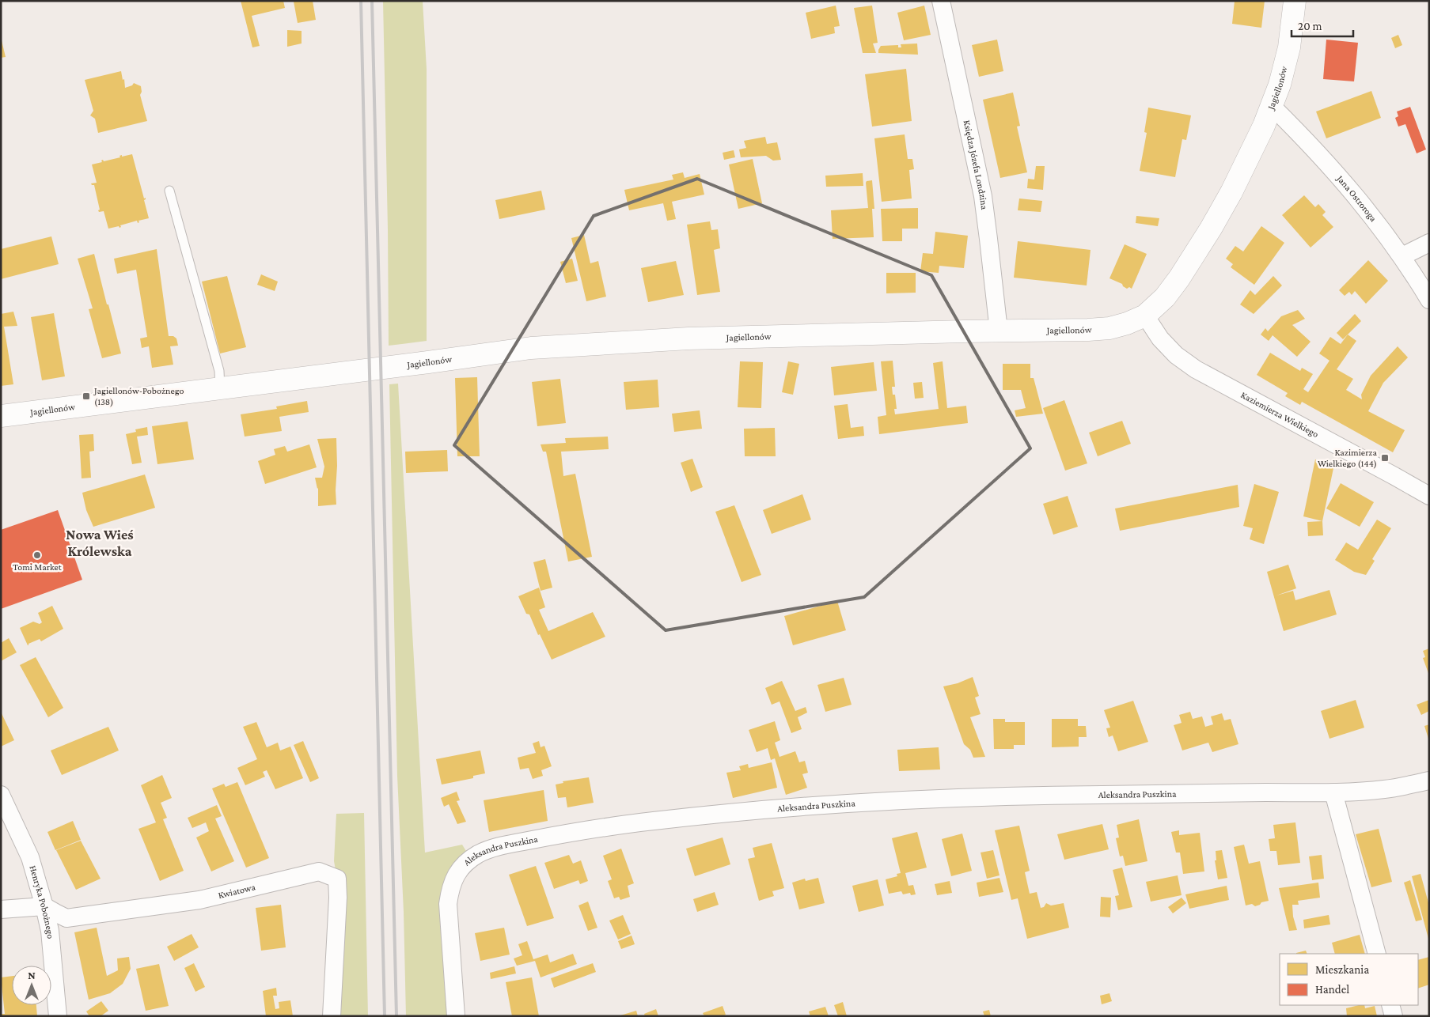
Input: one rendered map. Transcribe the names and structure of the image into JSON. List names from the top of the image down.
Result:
{
  "streets": {
    "street": [
      "Jagiellonów",
      "Księdza Józefa Londzina",
      "Jana Ostroroga",
      "Kaziemierza Wielkiego",
      "Aleksandra Puszkina",
      "Kwiatowa",
      "Henryka Pobożnego"
    ]
  },
  "crossings": [
    ["Jagiellonów", "Księdza Józefa Londzina"],
    ["Jagiellonów", "Jana Ostroroga"],
    ["Jagiellonów", "Kaziemierza Wielkiego"],
    ["Kwiatowa", "Henryka Pobożnego"]
  ],
  "districts": ["Nowa Wieś Królewska"],
  "places": {
    "transit": ["Jagiellonów-Pobożnego (138)", "Kazimierza Wielkiego (144)"],
    "other": ["Tomi Market"]
  },
  "legend": ["Mieszkania", "Handel"],
  "scale_bar": "20 m",
  "north": "top"
}
